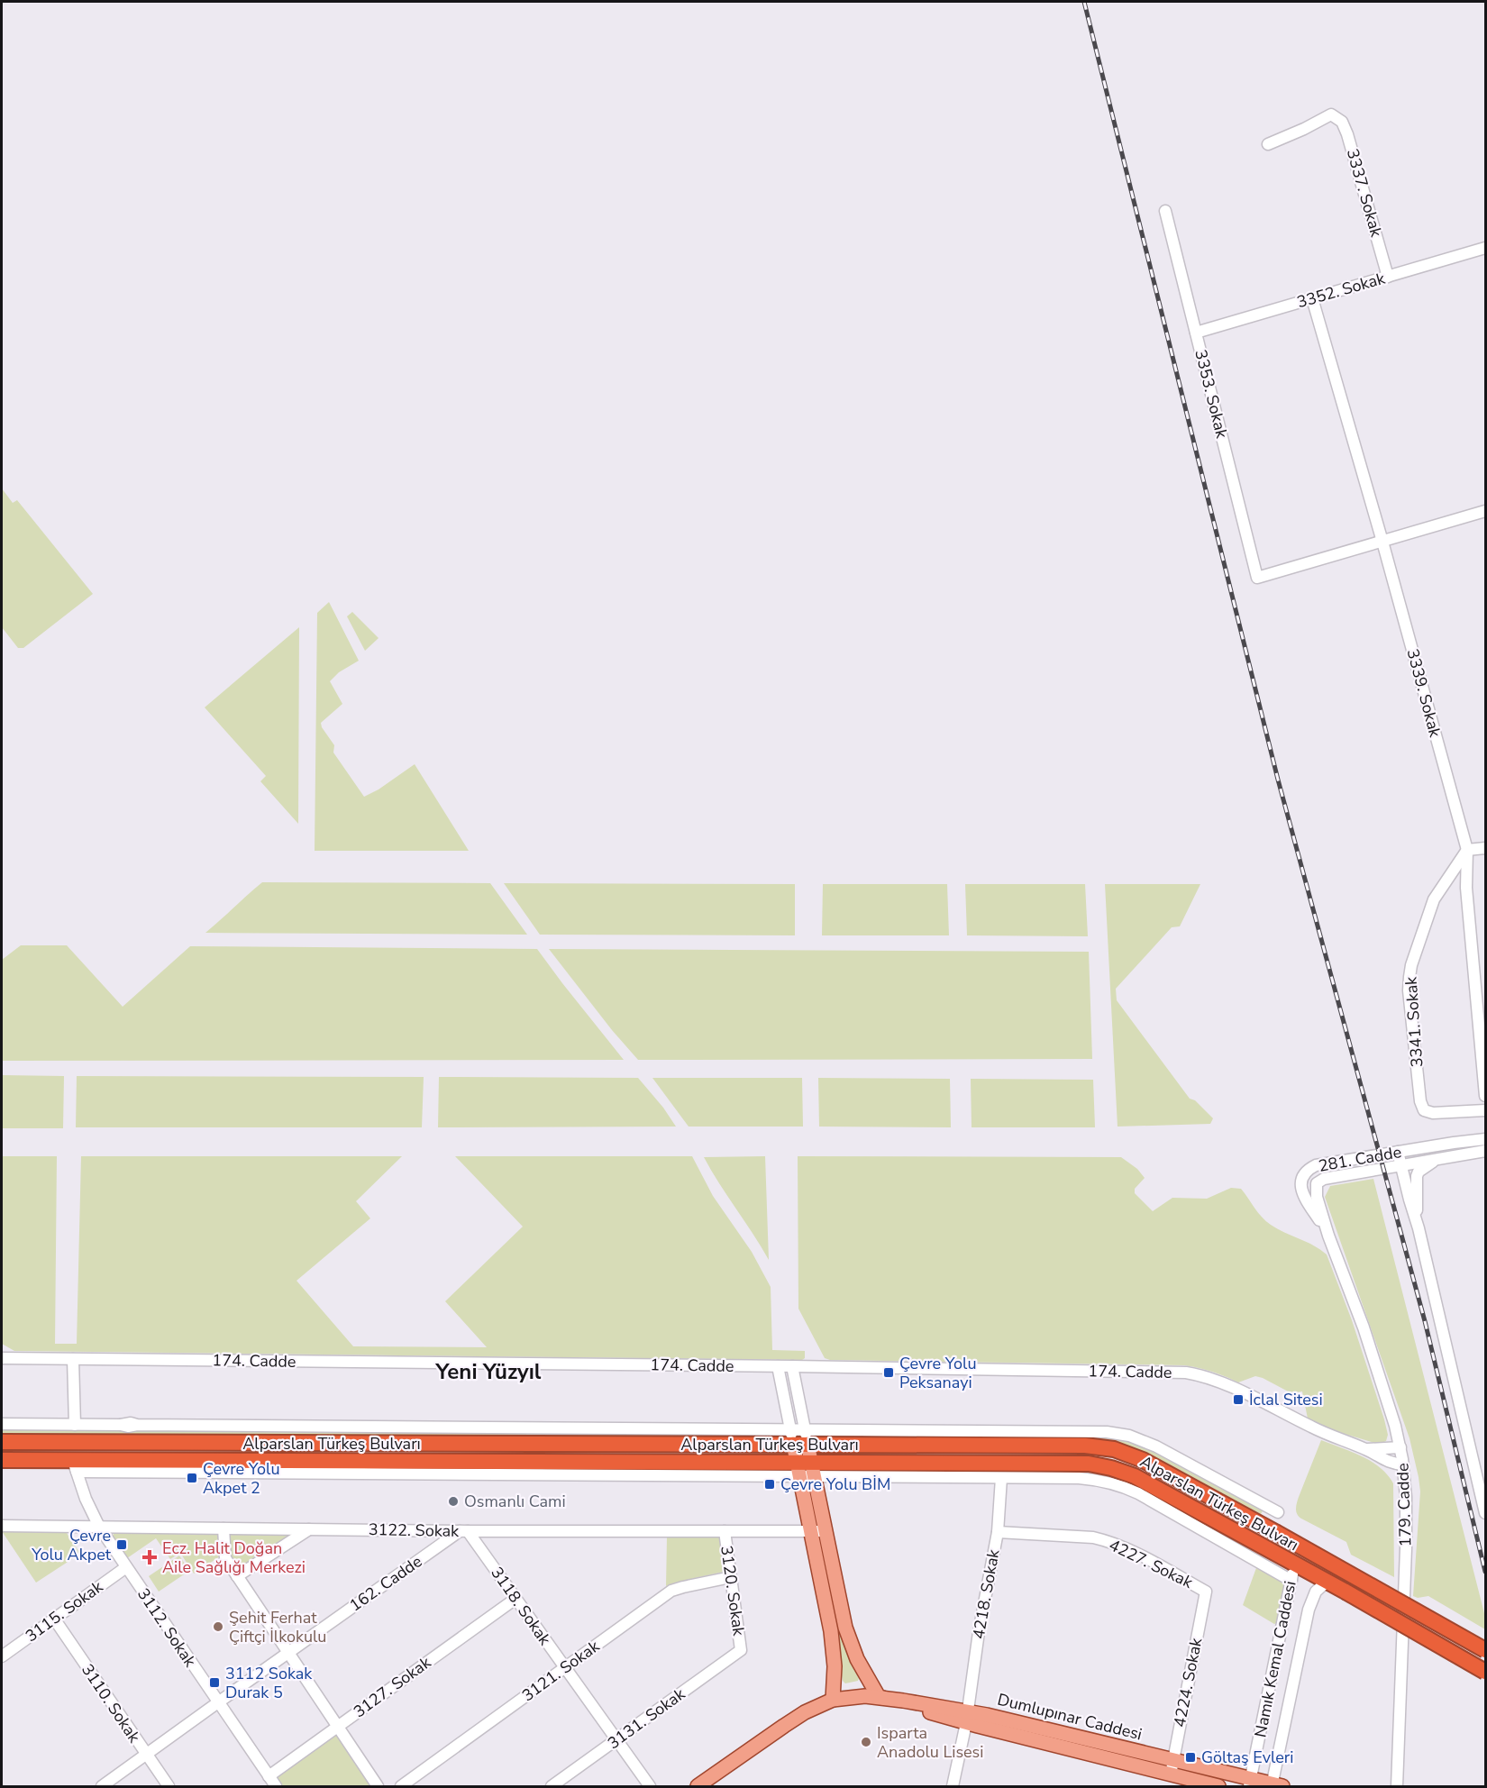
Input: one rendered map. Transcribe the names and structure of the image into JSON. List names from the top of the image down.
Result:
{
  "streets": {
    "highway": ["Alparslan Türkeş Bulvarı"],
    "main road": ["Dumlupınar Caddesi"],
    "street": [
      "3337. Sokak",
      "3352. Sokak",
      "3353. Sokak",
      "3339. Sokak",
      "3341. Sokak",
      "281. Cadde",
      "174. Cadde",
      "179. Cadde",
      "3122. Sokak",
      "4227. Sokak",
      "162. Cadde",
      "3120. Sokak",
      "4218. Sokak",
      "3118. Sokak",
      "3115. Sokak",
      "3112. Sokak",
      "Namık Kemal Caddesi",
      "3121. Sokak",
      "4224. Sokak",
      "3127. Sokak",
      "3110. Sokak",
      "3131. Sokak"
    ]
  },
  "crossings": [
    ["3337. Sokak", "3352. Sokak"],
    ["3352. Sokak", "3353. Sokak"],
    ["3352. Sokak", "3339. Sokak"],
    ["3353. Sokak", "3339. Sokak"],
    ["3339. Sokak", "3341. Sokak"],
    ["281. Cadde", "179. Cadde"],
    ["174. Cadde", "179. Cadde"],
    ["Alparslan Türkeş Bulvarı", "3112. Sokak"],
    ["Alparslan Türkeş Bulvarı", "Namık Kemal Caddesi"],
    ["3122. Sokak", "162. Cadde"],
    ["3122. Sokak", "3120. Sokak"],
    ["3122. Sokak", "3118. Sokak"],
    ["3122. Sokak", "3112. Sokak"],
    ["4227. Sokak", "4218. Sokak"],
    ["4227. Sokak", "4224. Sokak"],
    ["162. Cadde", "3118. Sokak"],
    ["162. Cadde", "3112. Sokak"],
    ["162. Cadde", "3110. Sokak"],
    ["3120. Sokak", "3121. Sokak"],
    ["3120. Sokak", "3131. Sokak"],
    ["4218. Sokak", "Dumlupınar Caddesi"],
    ["3118. Sokak", "3121. Sokak"],
    ["3118. Sokak", "3127. Sokak"],
    ["3118. Sokak", "3131. Sokak"],
    ["3115. Sokak", "3112. Sokak"],
    ["3115. Sokak", "3110. Sokak"],
    ["3112. Sokak", "3127. Sokak"],
    ["Namık Kemal Caddesi", "Dumlupınar Caddesi"],
    ["4224. Sokak", "Dumlupınar Caddesi"]
  ],
  "districts": ["Yeni Yüzyıl"],
  "places": {
    "transit": [
      "Çevre Yolu Peksanayi",
      "İclal Sitesi",
      "Çevre Yolu Akpet 2",
      "Çevre Yolu BİM",
      "Çevre Yolu Akpet",
      "3112 Sokak Durak 5",
      "Göltaş Evleri"
    ],
    "other": ["Osmanlı Cami", "Şehit Ferhat Çiftçi İlkokulu", "Isparta Anadolu Lisesi"],
    "health": ["Ecz. Halit Doğan Aile Sağlığı Merkezi"]
  }
}
